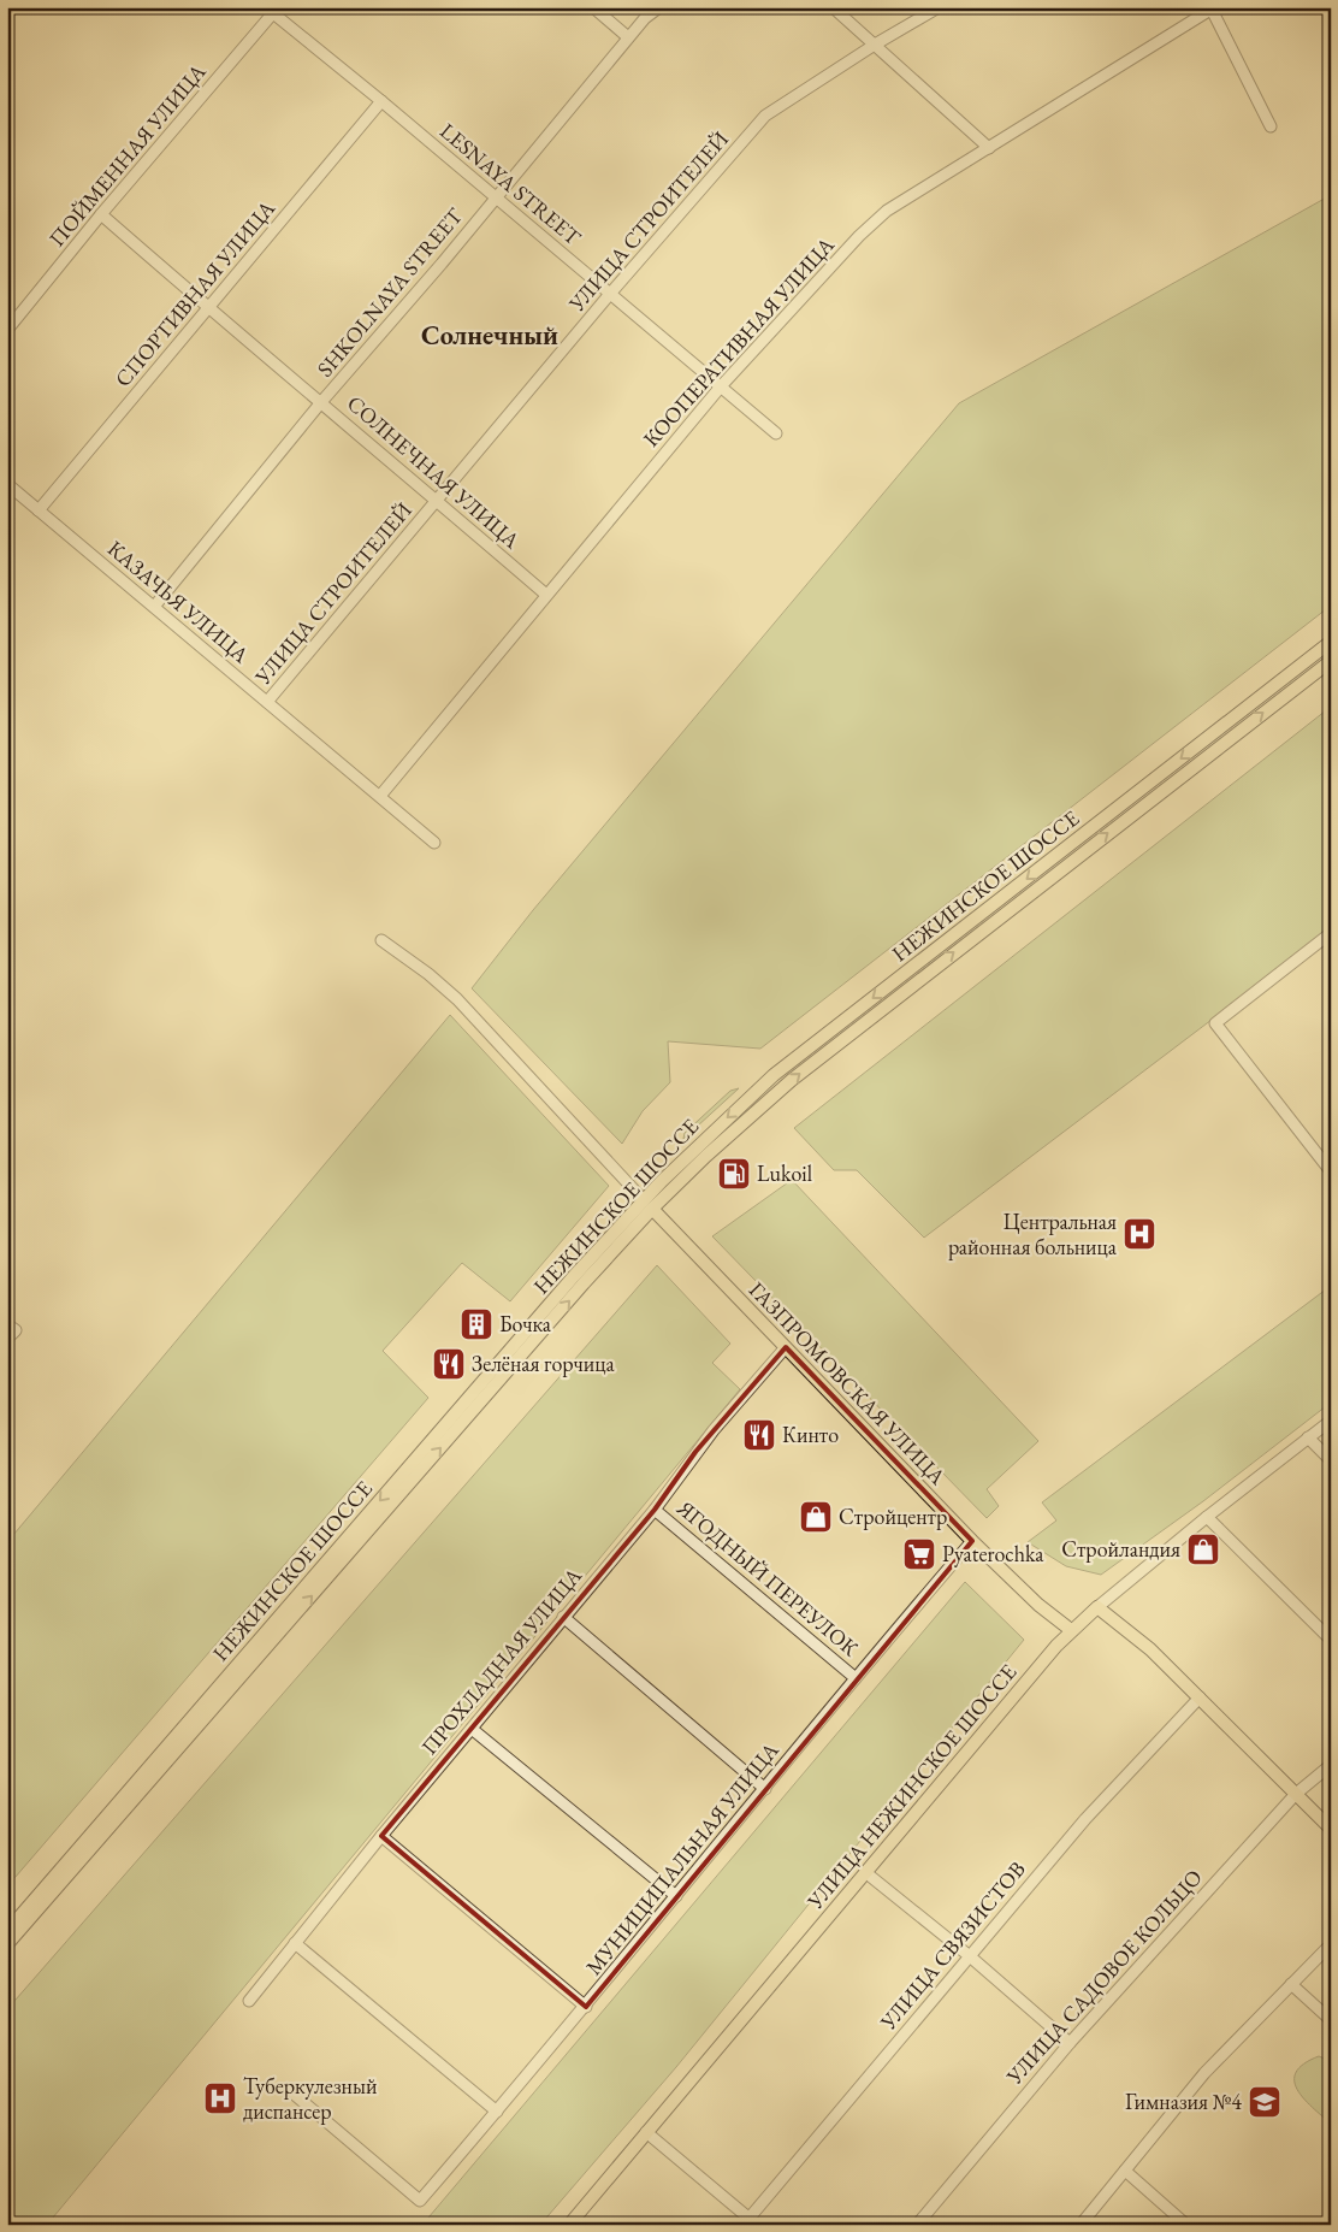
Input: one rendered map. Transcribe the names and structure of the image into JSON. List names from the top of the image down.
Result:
{
  "streets": {
    "main road": ["НЕЖИНСКОЕ ШОССЕ", "ГАЗПРОМОВСКАЯ УЛИЦА", "УЛИЦА НЕЖИНСКОЕ ШОССЕ"],
    "street": [
      "ПОЙМЕННАЯ УЛИЦА",
      "LESNAYA STREET",
      "УЛИЦА СТРОИТЕЛЕЙ",
      "SHKOLNAYA STREET",
      "СПОРТИВНАЯ УЛИЦА",
      "КООПЕРАТИВНАЯ УЛИЦА",
      "СОЛНЕЧНАЯ УЛИЦА",
      "КАЗАЧЬЯ УЛИЦА",
      "ЯГОДНЫЙ ПЕРЕУЛОК",
      "ПРОХЛАДНАЯ УЛИЦА",
      "МУНИЦИПАЛЬНАЯ УЛИЦА",
      "УЛИЦА СВЯЗИСТОВ",
      "УЛИЦА САДОВОЕ КОЛЬЦО"
    ]
  },
  "crossings": [
    ["ПОЙМЕННАЯ УЛИЦА", "LESNAYA STREET"],
    ["ПОЙМЕННАЯ УЛИЦА", "СОЛНЕЧНАЯ УЛИЦА"],
    ["LESNAYA STREET", "УЛИЦА СТРОИТЕЛЕЙ"],
    ["LESNAYA STREET", "SHKOLNAYA STREET"],
    ["LESNAYA STREET", "СПОРТИВНАЯ УЛИЦА"],
    ["LESNAYA STREET", "КООПЕРАТИВНАЯ УЛИЦА"],
    ["УЛИЦА СТРОИТЕЛЕЙ", "СОЛНЕЧНАЯ УЛИЦА"],
    ["УЛИЦА СТРОИТЕЛЕЙ", "КАЗАЧЬЯ УЛИЦА"],
    ["SHKOLNAYA STREET", "СОЛНЕЧНАЯ УЛИЦА"],
    ["SHKOLNAYA STREET", "КАЗАЧЬЯ УЛИЦА"],
    ["СПОРТИВНАЯ УЛИЦА", "СОЛНЕЧНАЯ УЛИЦА"],
    ["СПОРТИВНАЯ УЛИЦА", "КАЗАЧЬЯ УЛИЦА"],
    ["КООПЕРАТИВНАЯ УЛИЦА", "СОЛНЕЧНАЯ УЛИЦА"],
    ["КООПЕРАТИВНАЯ УЛИЦА", "КАЗАЧЬЯ УЛИЦА"],
    ["НЕЖИНСКОЕ ШОССЕ", "ГАЗПРОМОВСКАЯ УЛИЦА"],
    ["ГАЗПРОМОВСКАЯ УЛИЦА", "ПРОХЛАДНАЯ УЛИЦА"],
    ["ГАЗПРОМОВСКАЯ УЛИЦА", "УЛИЦА НЕЖИНСКОЕ ШОССЕ"],
    ["ГАЗПРОМОВСКАЯ УЛИЦА", "МУНИЦИПАЛЬНАЯ УЛИЦА"],
    ["ЯГОДНЫЙ ПЕРЕУЛОК", "ПРОХЛАДНАЯ УЛИЦА"],
    ["ЯГОДНЫЙ ПЕРЕУЛОК", "МУНИЦИПАЛЬНАЯ УЛИЦА"]
  ],
  "districts": ["Солнечный"],
  "places": {
    "fuel station": ["Lukoil"],
    "hospital": ["Центральная районная больница", "Туберкулезный диспансер"],
    "building": ["Бочка"],
    "restaurant": ["Зелёная горчица", "Кинто"],
    "shop": ["Стройцентр", "Стройландия"],
    "supermarket": ["Pyaterochka"],
    "school or university": ["Гимназия №4"]
  }
}
